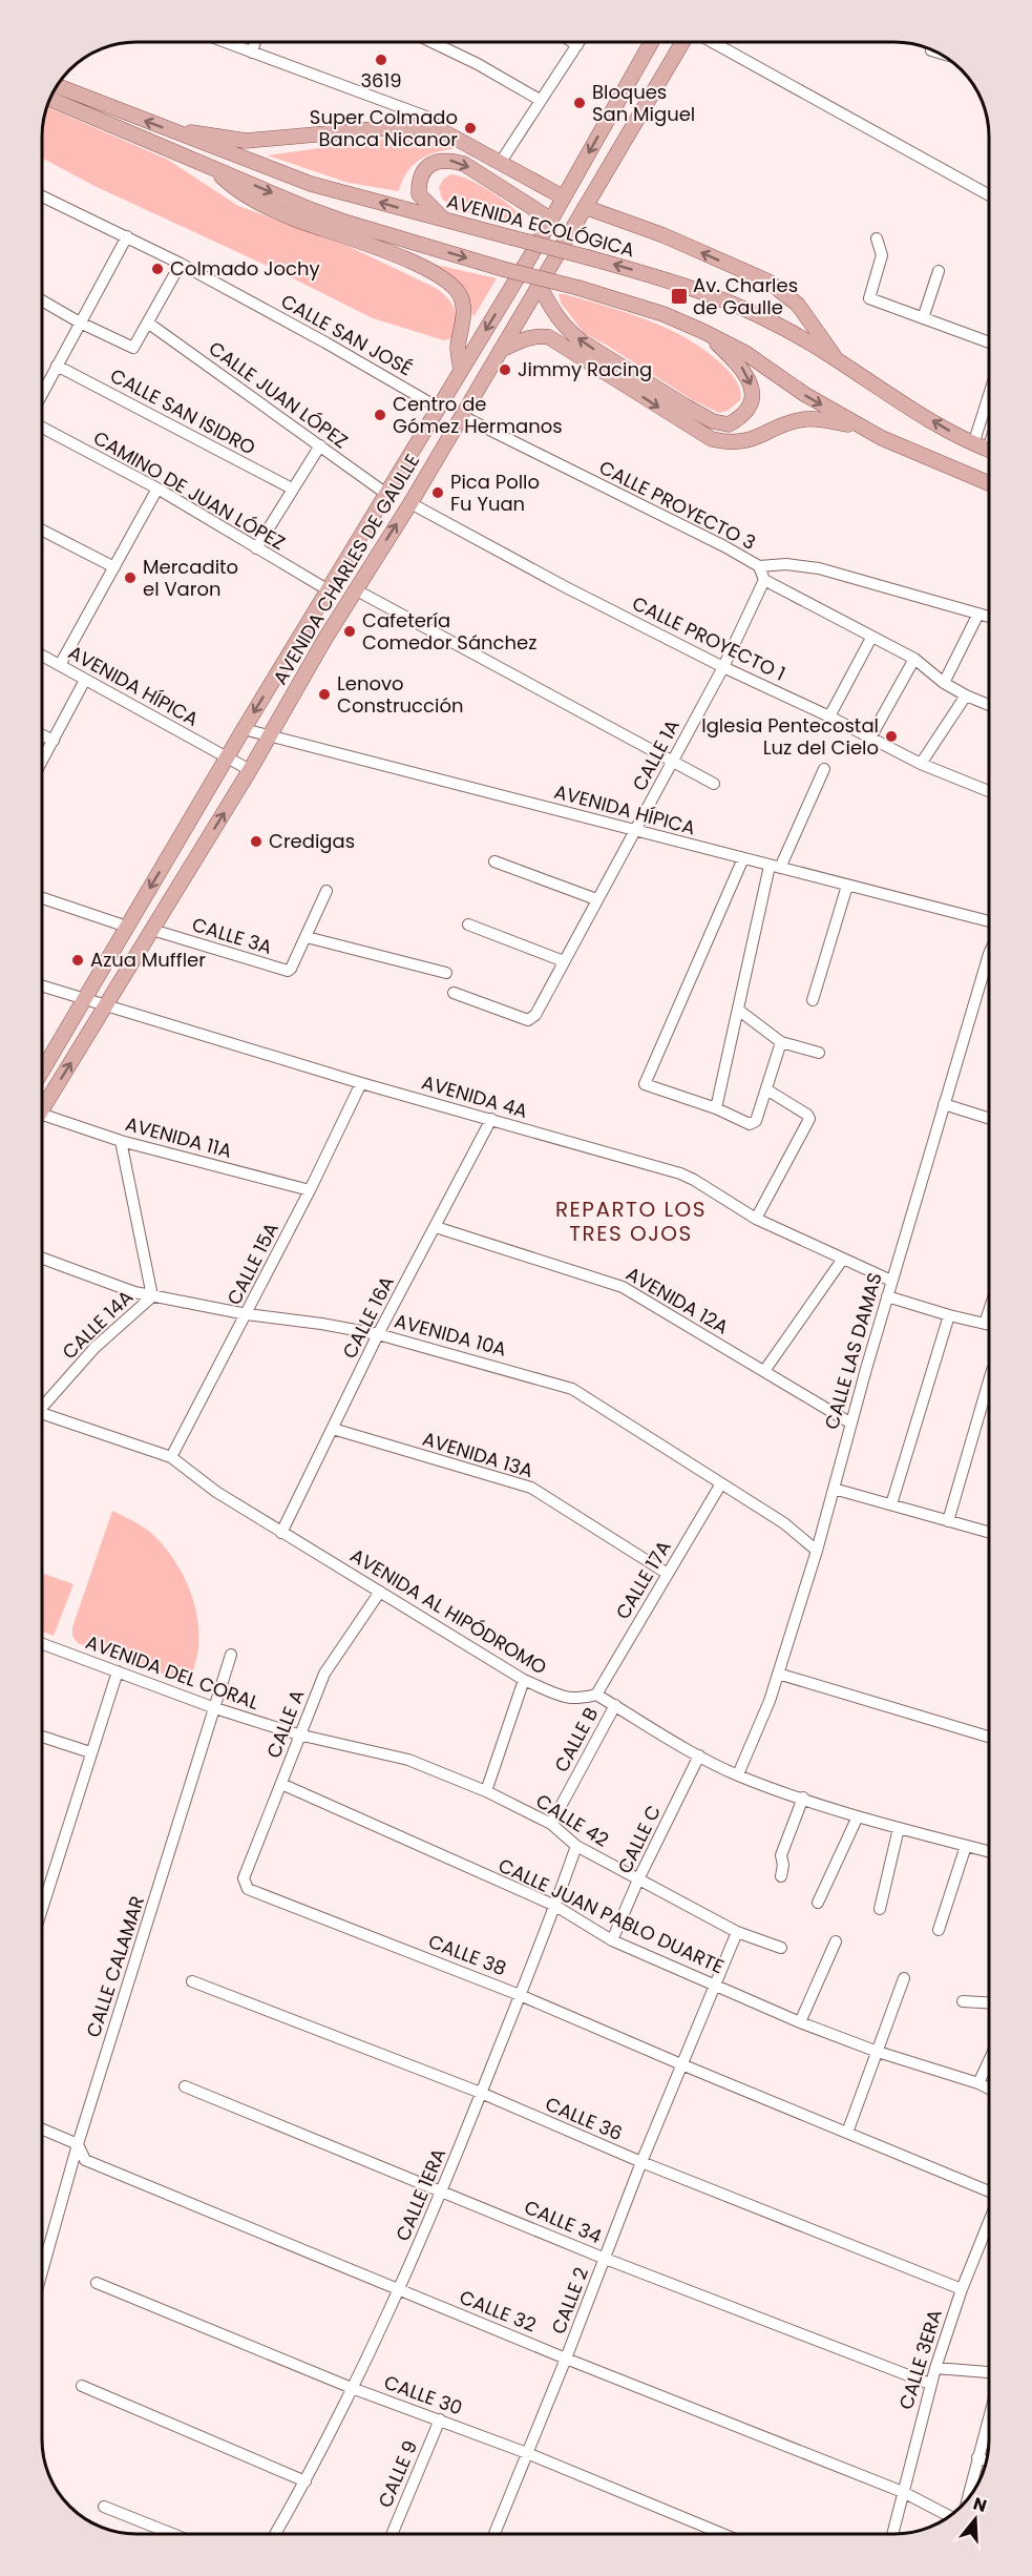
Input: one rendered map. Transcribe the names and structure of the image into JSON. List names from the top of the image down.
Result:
{
  "streets": {
    "main road": ["AVENIDA ECOLÓGICA", "AVENIDA CHARLES DE GAULLE"],
    "street": [
      "CALLE SAN JOSÉ",
      "CALLE JUAN LÓPEZ",
      "CALLE SAN ISIDRO",
      "CAMINO DE JUAN LÓPEZ",
      "CALLE PROYECTO 3",
      "CALLE PROYECTO 1",
      "AVENIDA HÍPICA",
      "CALLE 1A",
      "CALLE 3A",
      "AVENIDA 4A",
      "AVENIDA 11A",
      "CALLE 15A",
      "AVENIDA 12A",
      "CALLE 16A",
      "CALLE 14A",
      "AVENIDA 10A",
      "CALLE LAS DAMAS",
      "AVENIDA 13A",
      "CALLE 17A",
      "AVENIDA AL HIPÓDROMO",
      "AVENIDA DEL CORAL",
      "CALLE A",
      "CALLE B",
      "CALLE 42",
      "CALLE C",
      "CALLE JUAN PABLO DUARTE",
      "CALLE 38",
      "CALLE CALAMAR",
      "CALLE 36",
      "CALLE 1ERA",
      "CALLE 34",
      "CALLE 2",
      "CALLE 32",
      "CALLE 3ERA",
      "CALLE 30",
      "CALLE 9"
    ]
  },
  "crossings": [
    ["CALLE SAN JOSÉ", "AVENIDA CHARLES DE GAULLE"],
    ["CALLE JUAN LÓPEZ", "AVENIDA CHARLES DE GAULLE"],
    ["CAMINO DE JUAN LÓPEZ", "AVENIDA CHARLES DE GAULLE"],
    ["CALLE PROYECTO 3", "AVENIDA CHARLES DE GAULLE"],
    ["AVENIDA CHARLES DE GAULLE", "CALLE PROYECTO 1"],
    ["AVENIDA CHARLES DE GAULLE", "AVENIDA HÍPICA"],
    ["AVENIDA CHARLES DE GAULLE", "CALLE 3A"],
    ["AVENIDA CHARLES DE GAULLE", "AVENIDA 4A"],
    ["CALLE PROYECTO 1", "CALLE 1A"],
    ["AVENIDA HÍPICA", "CALLE 1A"],
    ["AVENIDA 4A", "CALLE 15A"],
    ["AVENIDA 4A", "CALLE 16A"],
    ["AVENIDA 4A", "CALLE LAS DAMAS"],
    ["AVENIDA 11A", "CALLE 15A"],
    ["AVENIDA 11A", "CALLE 14A"],
    ["CALLE 15A", "AVENIDA 10A"],
    ["CALLE 15A", "AVENIDA AL HIPÓDROMO"],
    ["AVENIDA 12A", "CALLE 16A"],
    ["AVENIDA 12A", "CALLE LAS DAMAS"],
    ["CALLE 16A", "AVENIDA 10A"],
    ["CALLE 16A", "AVENIDA 13A"],
    ["CALLE 16A", "AVENIDA AL HIPÓDROMO"],
    ["CALLE 14A", "AVENIDA 10A"],
    ["AVENIDA 10A", "CALLE LAS DAMAS"],
    ["AVENIDA 10A", "CALLE 17A"],
    ["AVENIDA 13A", "CALLE 17A"],
    ["CALLE 17A", "AVENIDA AL HIPÓDROMO"],
    ["AVENIDA AL HIPÓDROMO", "CALLE A"],
    ["AVENIDA DEL CORAL", "CALLE A"],
    ["AVENIDA DEL CORAL", "CALLE 42"],
    ["AVENIDA DEL CORAL", "CALLE CALAMAR"],
    ["CALLE A", "CALLE 42"],
    ["CALLE A", "CALLE JUAN PABLO DUARTE"],
    ["CALLE A", "CALLE 38"],
    ["CALLE B", "CALLE 42"],
    ["CALLE 42", "CALLE C"],
    ["CALLE 42", "CALLE 1ERA"],
    ["CALLE 42", "CALLE 2"],
    ["CALLE C", "CALLE JUAN PABLO DUARTE"],
    ["CALLE JUAN PABLO DUARTE", "CALLE 1ERA"],
    ["CALLE JUAN PABLO DUARTE", "CALLE 2"],
    ["CALLE 38", "CALLE 1ERA"],
    ["CALLE 38", "CALLE 2"],
    ["CALLE CALAMAR", "CALLE 32"],
    ["CALLE 36", "CALLE 1ERA"],
    ["CALLE 36", "CALLE 2"],
    ["CALLE 36", "CALLE 3ERA"],
    ["CALLE 1ERA", "CALLE 34"],
    ["CALLE 1ERA", "CALLE 32"],
    ["CALLE 1ERA", "CALLE 30"],
    ["CALLE 34", "CALLE 2"],
    ["CALLE 34", "CALLE 3ERA"],
    ["CALLE 2", "CALLE 32"],
    ["CALLE 2", "CALLE 30"],
    ["CALLE 32", "CALLE 3ERA"],
    ["CALLE 30", "CALLE 9"]
  ],
  "districts": ["REPARTO LOS TRES OJOS"],
  "places": {
    "other": [
      "3619",
      "Bloques San Miguel",
      "Super Colmado Banca Nicanor",
      "Colmado Jochy",
      "Jimmy Racing",
      "Centro de Gómez Hermanos",
      "Pica Pollo Fu Yuan",
      "Mercadito el Varon",
      "Cafetería Comedor Sánchez",
      "Lenovo Construcción",
      "Iglesia Pentecostal Luz del Cielo",
      "Credigas",
      "Azua Muffler"
    ],
    "transit": ["Av. Charles de Gaulle"]
  },
  "north": "top"
}
